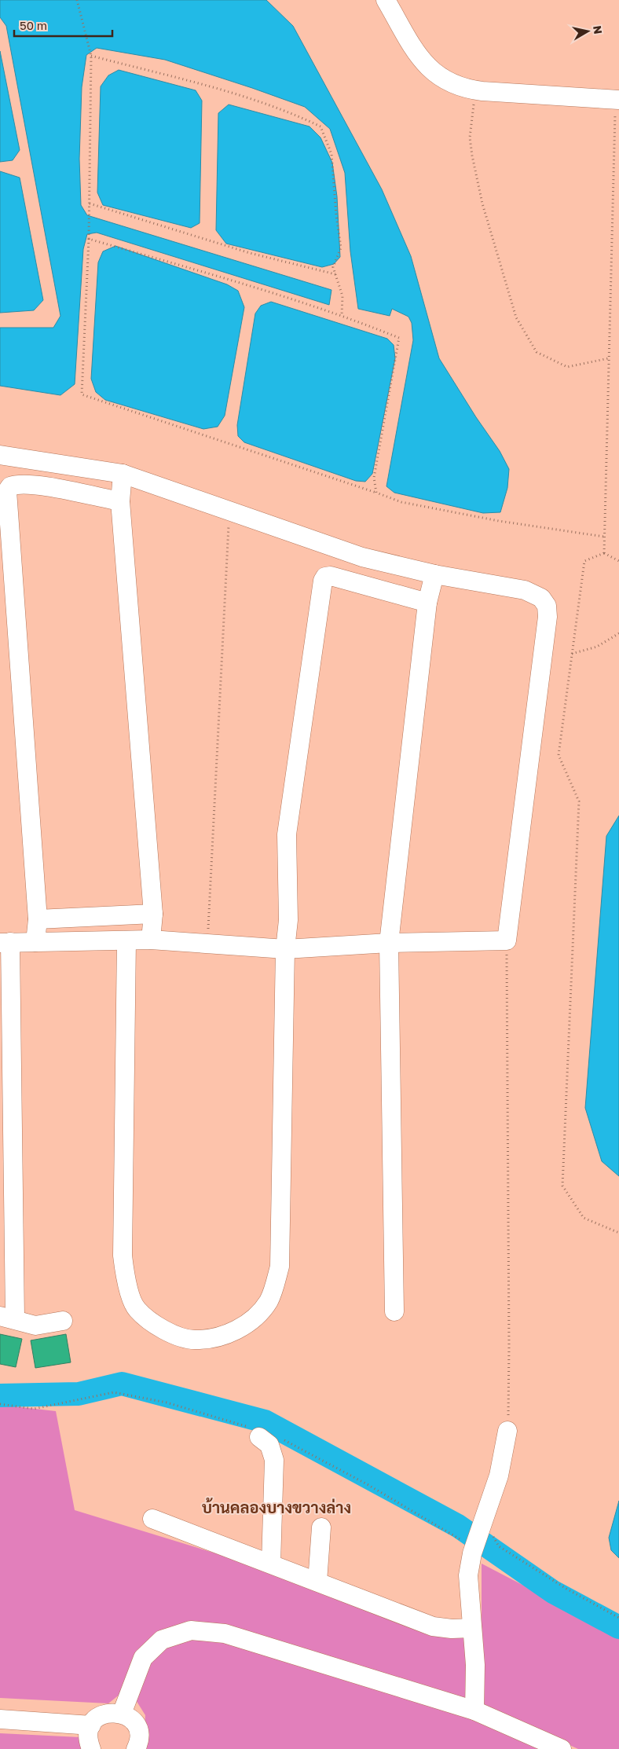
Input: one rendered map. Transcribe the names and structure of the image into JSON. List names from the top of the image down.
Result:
{
  "districts": ["บ้านคลองบางขวางล่าง"],
  "scale_bar": "50 m",
  "north": "right"
}
